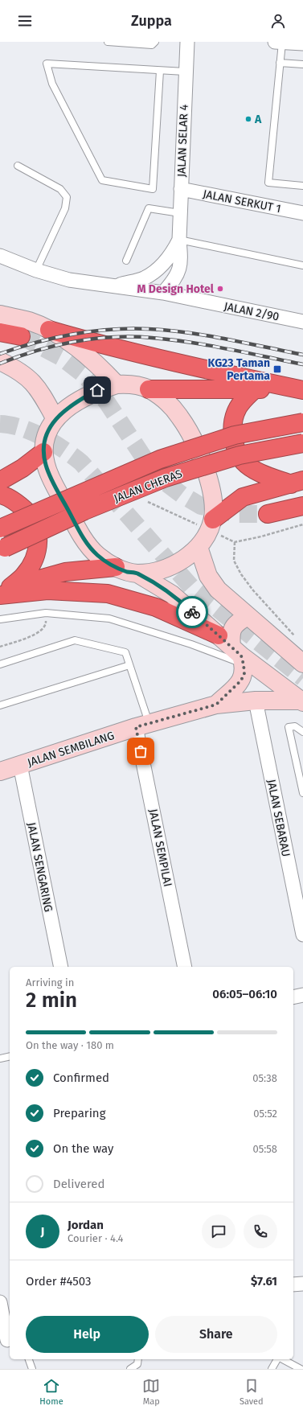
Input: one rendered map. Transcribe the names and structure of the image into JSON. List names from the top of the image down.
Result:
{
  "streets": {
    "highway": ["JALAN CHERAS"],
    "main road": ["JALAN SEMBILANG"],
    "street": [
      "JALAN SELAR 4",
      "JALAN SERKUT 1",
      "JALAN 2/90",
      "JALAN SEBARAU",
      "JALAN SEMPILAI",
      "JALAN SENGARING"
    ]
  },
  "crossings": [
    ["JALAN SELAR 4", "JALAN SERKUT 1"],
    ["JALAN SELAR 4", "JALAN 2/90"],
    ["JALAN SEMBILANG", "JALAN SEBARAU"],
    ["JALAN SEMBILANG", "JALAN SEMPILAI"],
    ["JALAN SEMBILANG", "JALAN SENGARING"]
  ],
  "places": {
    "other": ["A", "M Design Hotel"],
    "transit": ["KG23 Taman Pertama"]
  },
  "page": {
    "header": "Zuppa",
    "heading": ["2 min", "Arriving in", "06:05–06:10"],
    "panel": [
      "Jordan",
      "Courier · 4.4",
      "Order #4503",
      "$7.61"
    ],
    "bar": "On the way · 180 m",
    "list": [
      ["Confirmed", "05:38"],
      ["Preparing", "05:52"],
      ["On the way", "05:58"],
      "Delivered"
    ],
    "round": "J",
    "buttons": ["Help", "Share"],
    "tabs": ["Home", "Map", "Saved"]
  }
}
